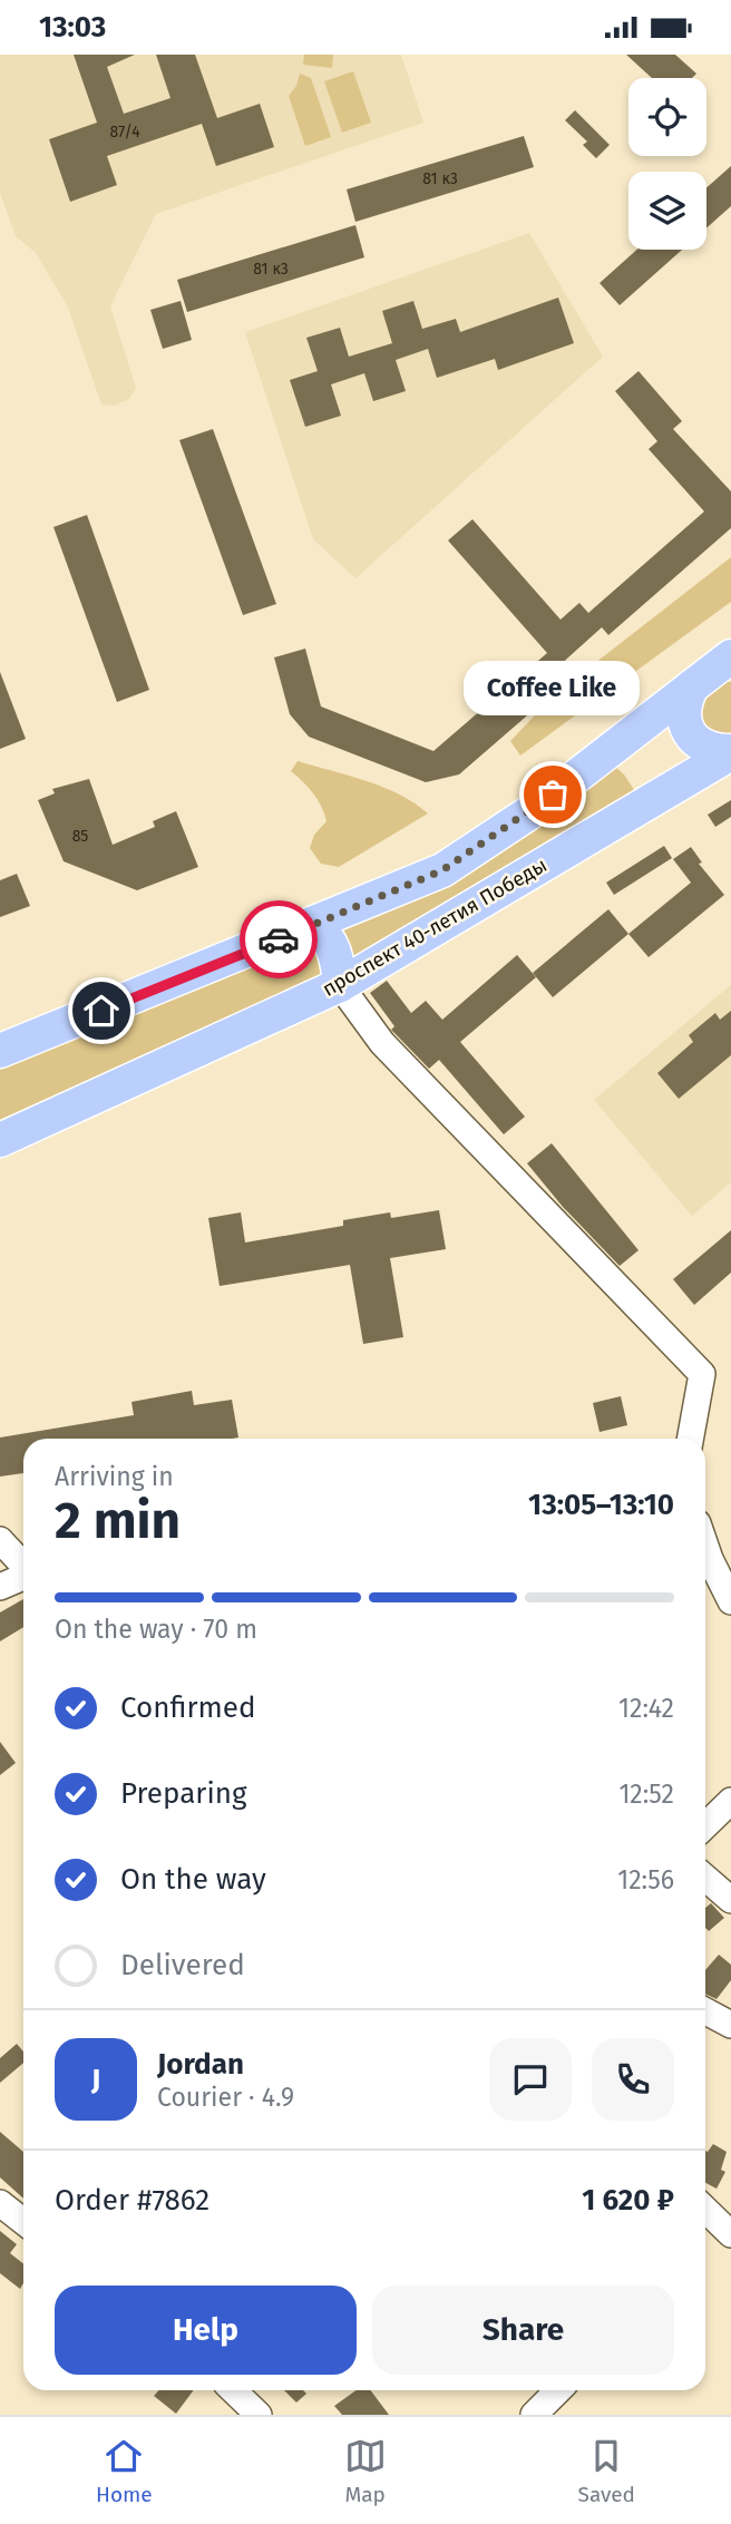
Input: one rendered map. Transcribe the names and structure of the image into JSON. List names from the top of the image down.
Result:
{
  "streets": {
    "main road": ["проспект 40-летия Победы"]
  },
  "places": ["Coffee Like"],
  "house_numbers": [
    "87/4",
    "81 к3",
    "81 к3",
    "85"
  ],
  "page": {
    "status": "13:03",
    "bubble": "Coffee Like",
    "heading": ["2 min", "Arriving in", "13:05–13:10"],
    "panel": [
      "Jordan",
      "Courier · 4.9",
      "Order #7862",
      "1 620 ₽"
    ],
    "bar": "On the way · 70 m",
    "list": [
      ["Confirmed", "12:42"],
      ["Preparing", "12:52"],
      ["On the way", "12:56"],
      "Delivered"
    ],
    "round": "J",
    "buttons": ["Help", "Share"],
    "tabs": ["Home", "Map", "Saved"]
  }
}
